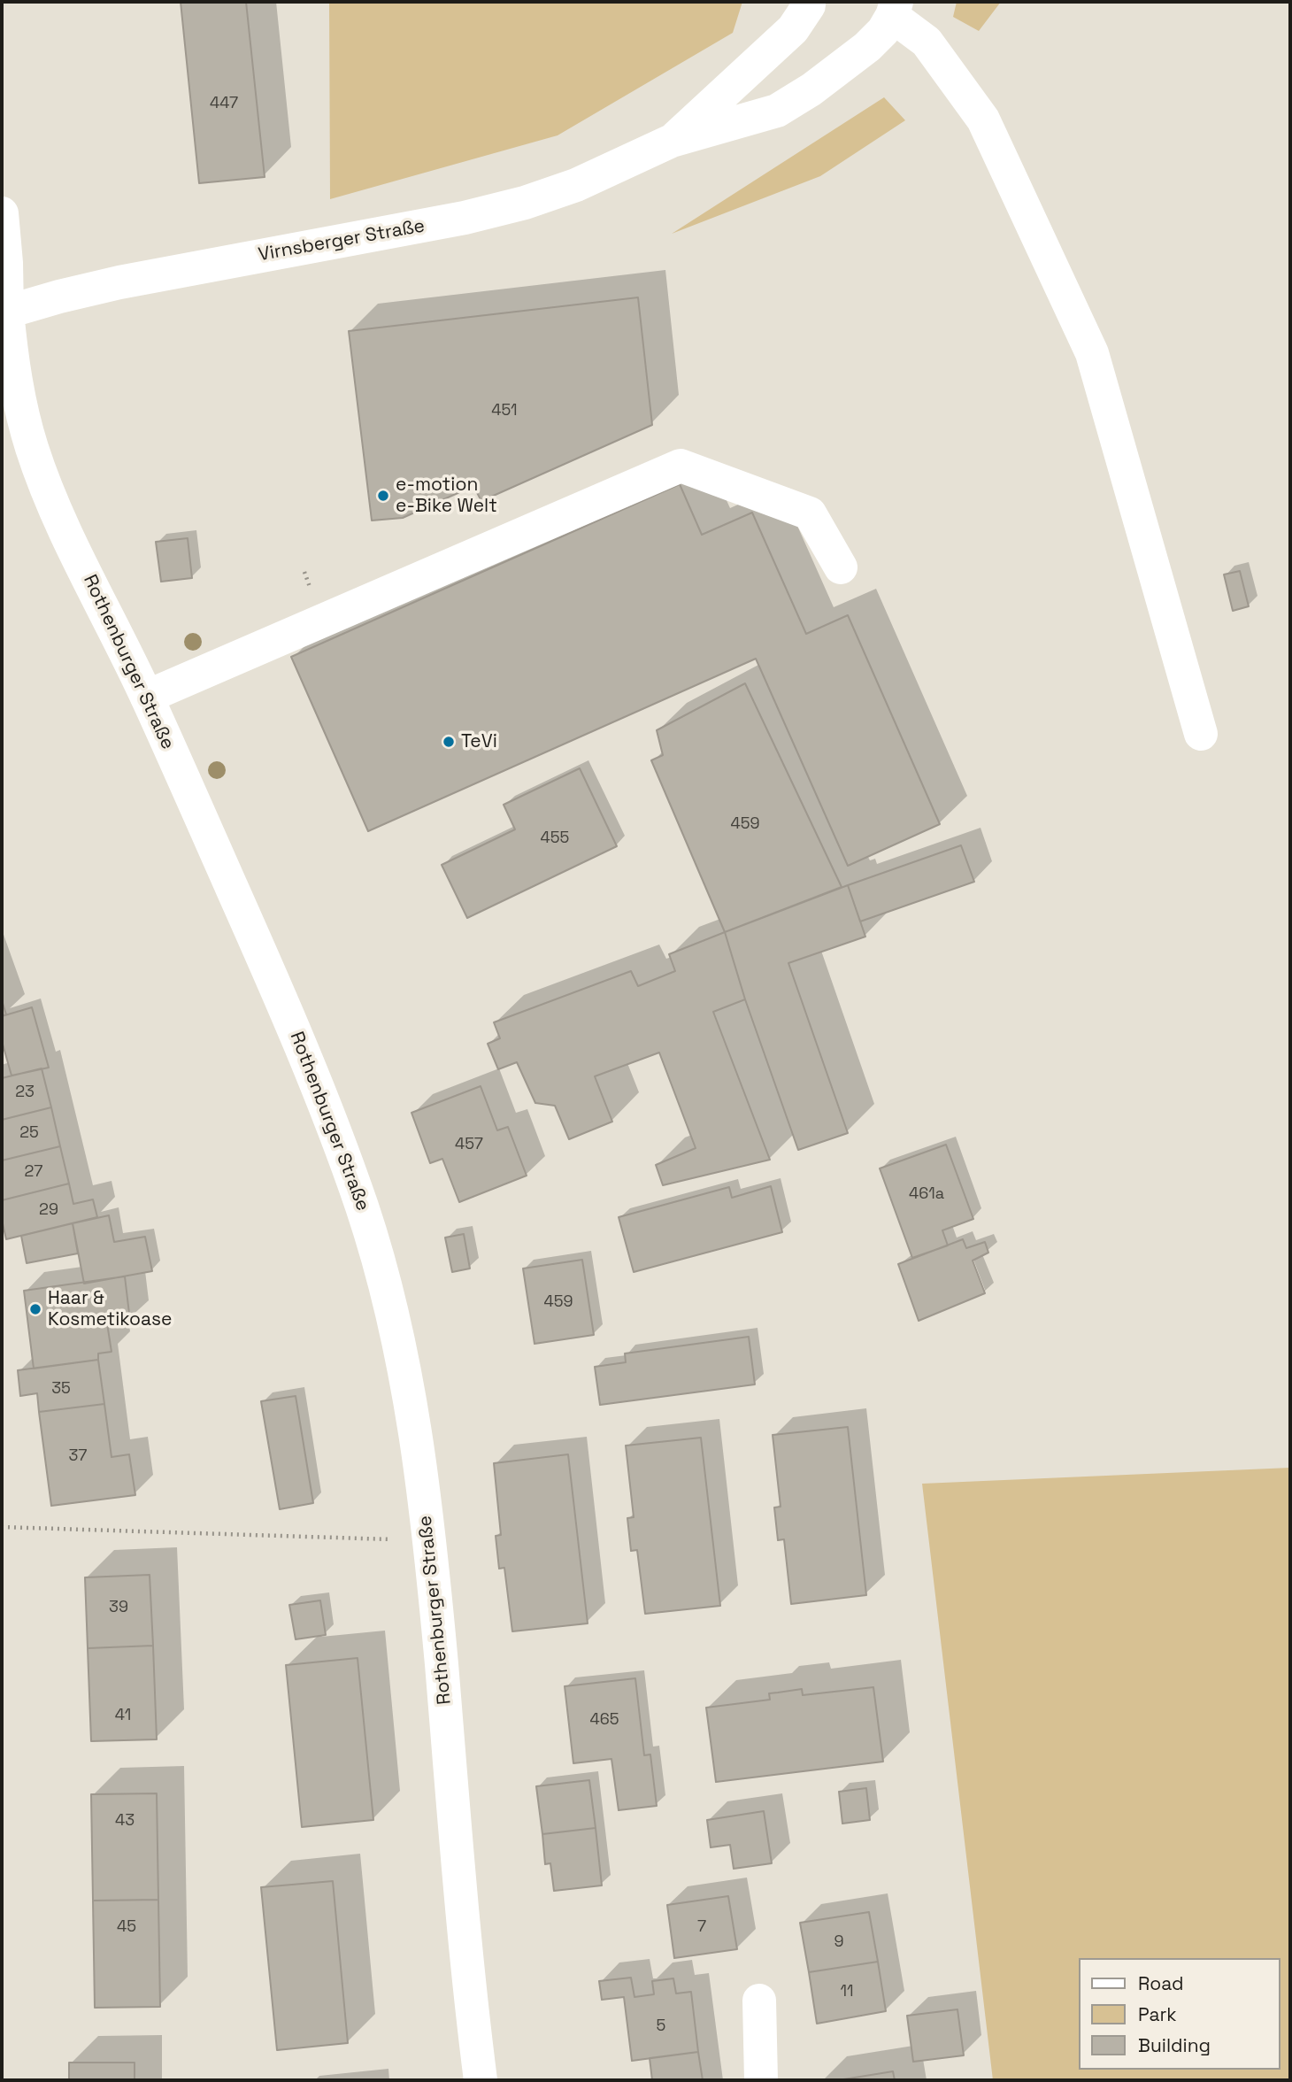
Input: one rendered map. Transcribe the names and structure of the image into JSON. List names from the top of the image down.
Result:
{
  "streets": {
    "main road": ["Virnsberger Straße", "Rothenburger Straße"]
  },
  "crossings": [
    ["Virnsberger Straße", "Rothenburger Straße"]
  ],
  "places": ["e-motion e-Bike Welt", "TeVi", "Haar & Kosmetikoase"],
  "house_numbers": [
    "447",
    "451",
    "459",
    "455",
    "23",
    "25",
    "457",
    "27",
    "461a",
    "29",
    "459",
    "35",
    "37",
    "39",
    "41",
    "465",
    "43",
    "45",
    "7",
    "9",
    "11",
    "5"
  ],
  "legend": ["Road", "Park", "Building"]
}
